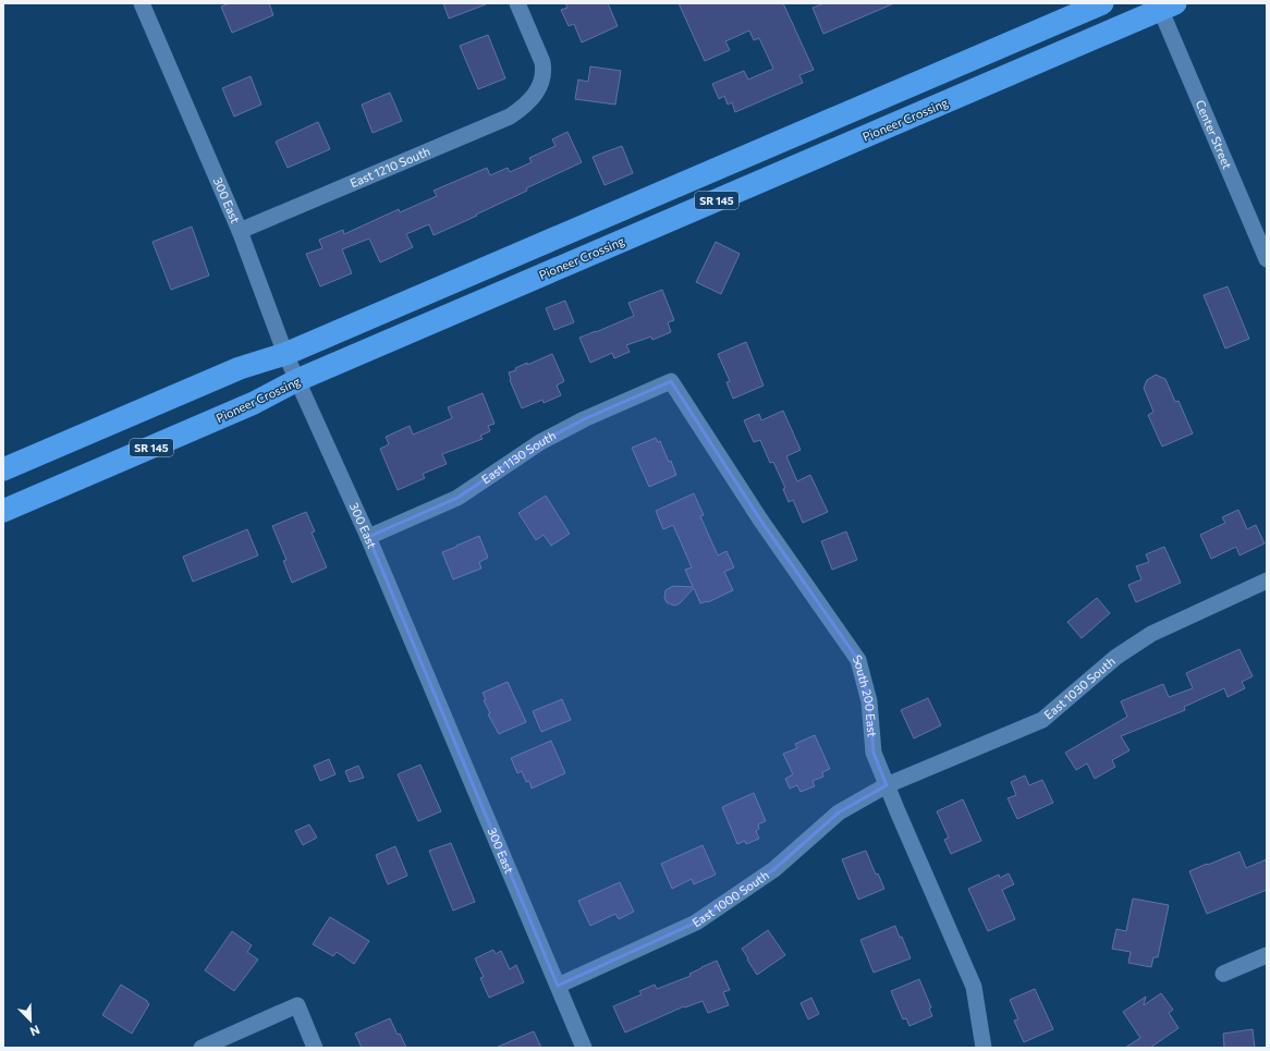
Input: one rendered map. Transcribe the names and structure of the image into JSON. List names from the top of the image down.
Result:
{
  "streets": {
    "highway": ["Pioneer Crossing", "SR 145"],
    "street": [
      "Center Street",
      "East 1210 South",
      "300 East",
      "East 1130 South",
      "East 1030 South",
      "South 200 East",
      "East 1000 South"
    ]
  },
  "crossings": [
    ["Pioneer Crossing", "Center Street"],
    ["Pioneer Crossing", "300 East"],
    ["East 1210 South", "300 East"],
    ["300 East", "SR 145"],
    ["300 East", "East 1130 South"],
    ["300 East", "East 1000 South"],
    ["East 1130 South", "South 200 East"],
    ["East 1030 South", "South 200 East"],
    ["East 1030 South", "East 1000 South"],
    ["South 200 East", "East 1000 South"]
  ],
  "north": "bottom right"
}
